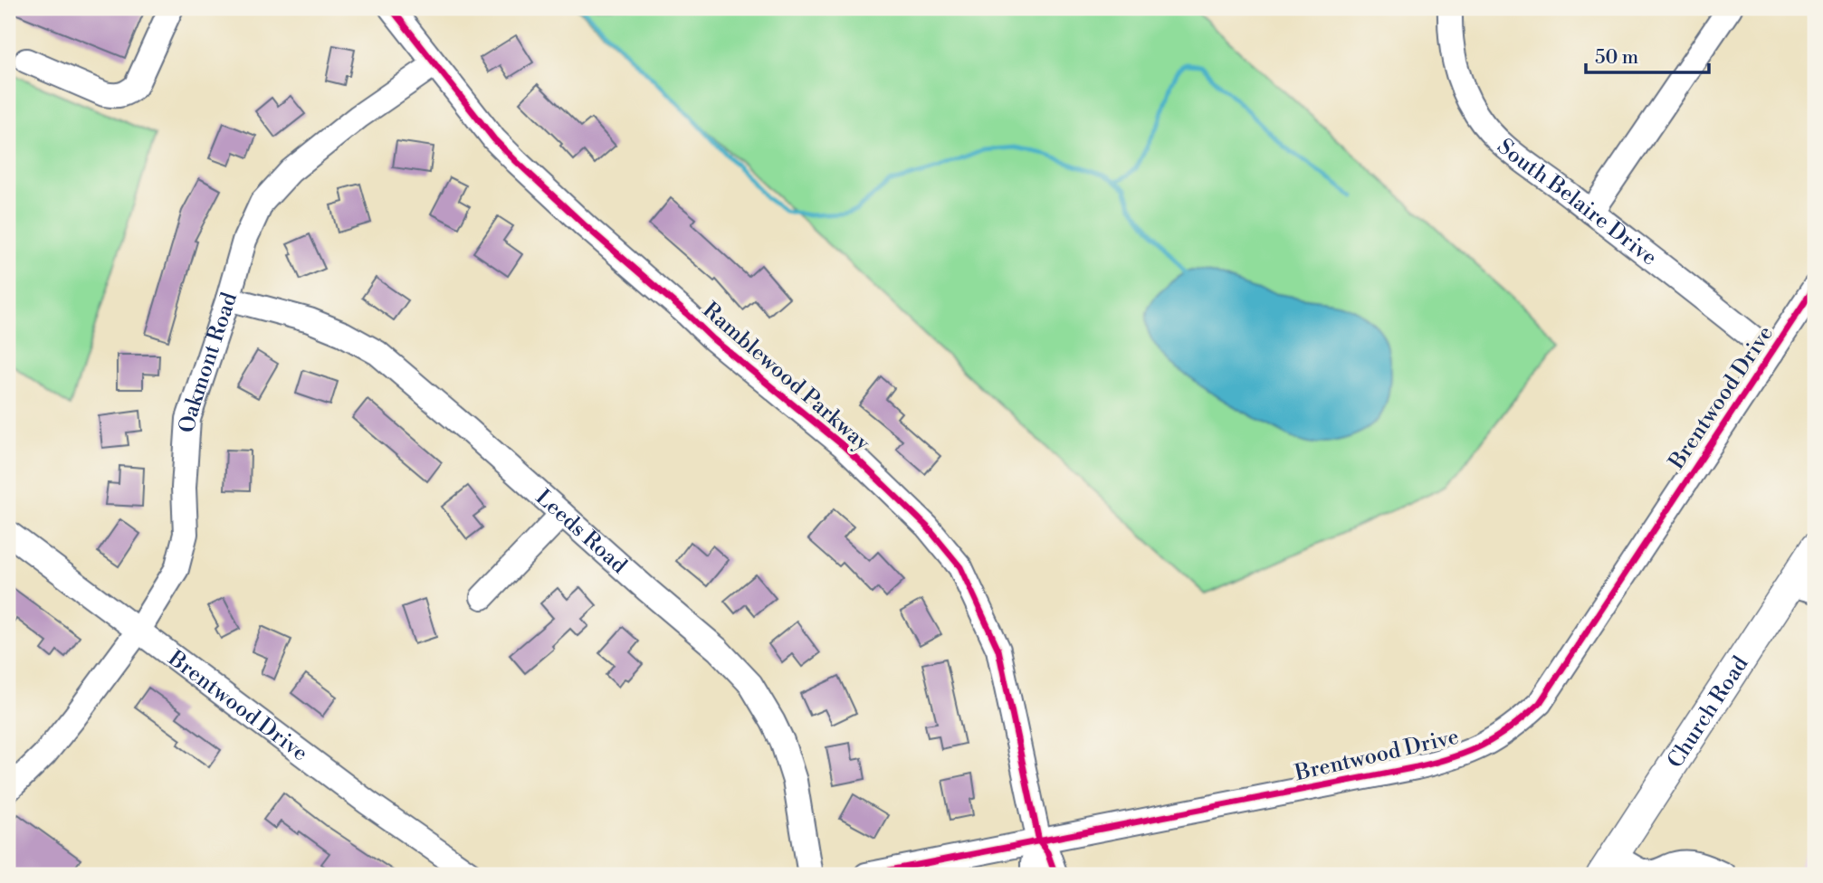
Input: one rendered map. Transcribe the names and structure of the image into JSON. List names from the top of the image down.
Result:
{
  "streets": {
    "main road": ["Church Road"],
    "street": [
      "South Belaire Drive",
      "Oakmont Road",
      "Ramblewood Parkway",
      "Brentwood Drive",
      "Leeds Road"
    ]
  },
  "crossings": [
    ["South Belaire Drive", "Brentwood Drive"],
    ["Oakmont Road", "Ramblewood Parkway"],
    ["Oakmont Road", "Brentwood Drive"],
    ["Oakmont Road", "Leeds Road"],
    ["Ramblewood Parkway", "Brentwood Drive"]
  ],
  "scale_bar": "50 m"
}
